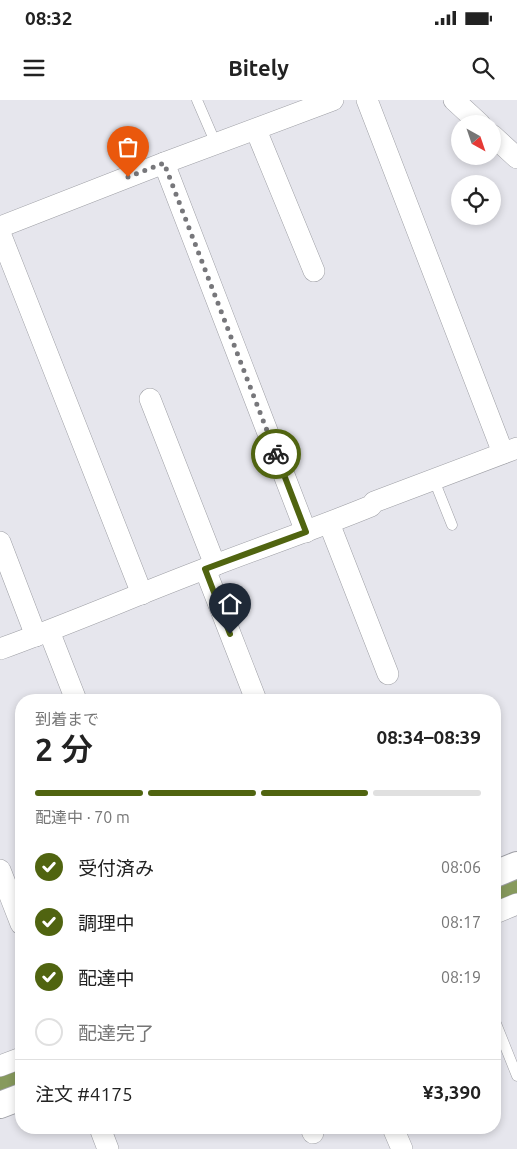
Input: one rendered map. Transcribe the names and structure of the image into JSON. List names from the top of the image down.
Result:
{
  "north": "bottom right",
  "page": {
    "status": "08:32",
    "header": "Bitely",
    "heading": ["2 分", "到着まで", "08:34–08:39"],
    "panel": ["注文 #4175", "¥3,390"],
    "bar": "配達中 · 70 m",
    "list": [
      ["受付済み", "08:06"],
      ["調理中", "08:17"],
      ["配達中", "08:19"],
      "配達完了"
    ]
  }
}
